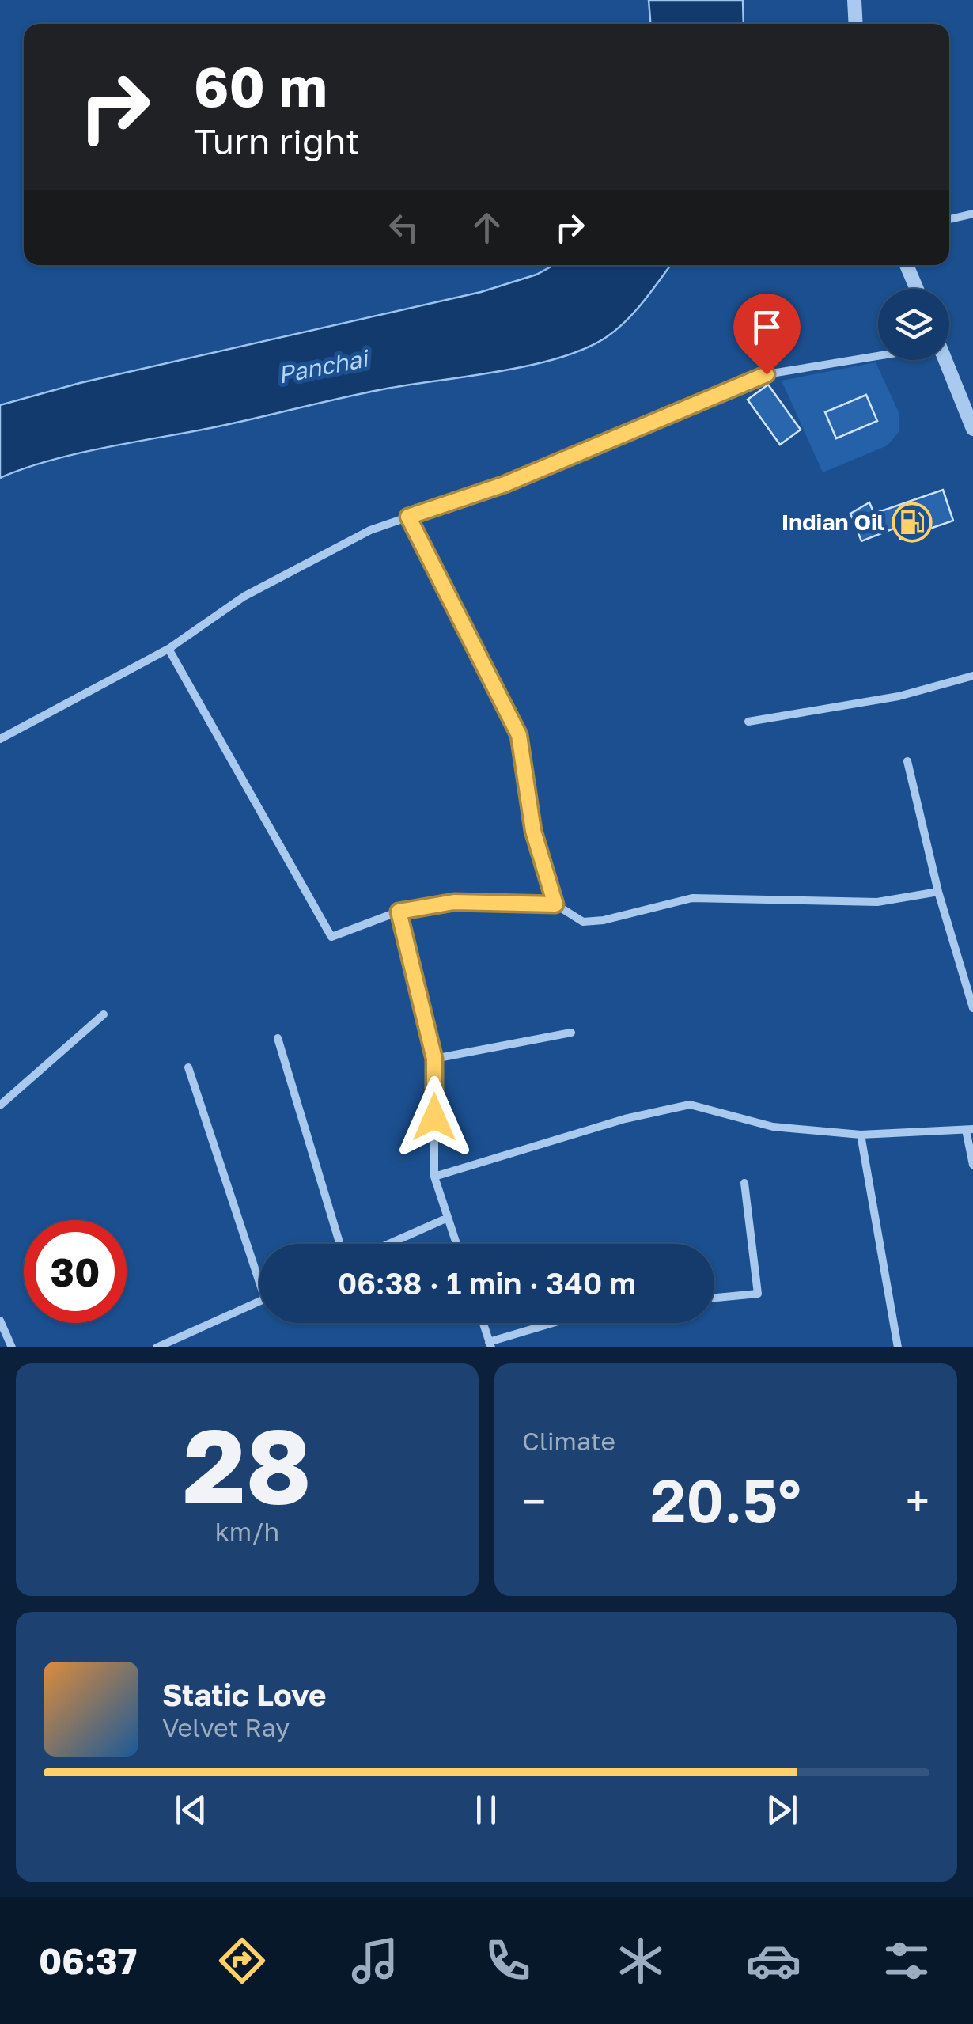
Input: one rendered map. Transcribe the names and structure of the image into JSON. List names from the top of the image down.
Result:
{
  "water": ["Panchai"],
  "places": {
    "fuel station": ["Indian Oil"]
  },
  "page": {
    "turn": ["60 m", "Turn right"],
    "limit": "30",
    "trip": "06:38 · 1 min · 340 m",
    "tile": [
      ["28", "km/h"],
      "Climate"
    ],
    "heat": ["−", "20.5°", "+"],
    "song": ["Static Love", "Velvet Ray"],
    "tabs": "06:37"
  }
}
